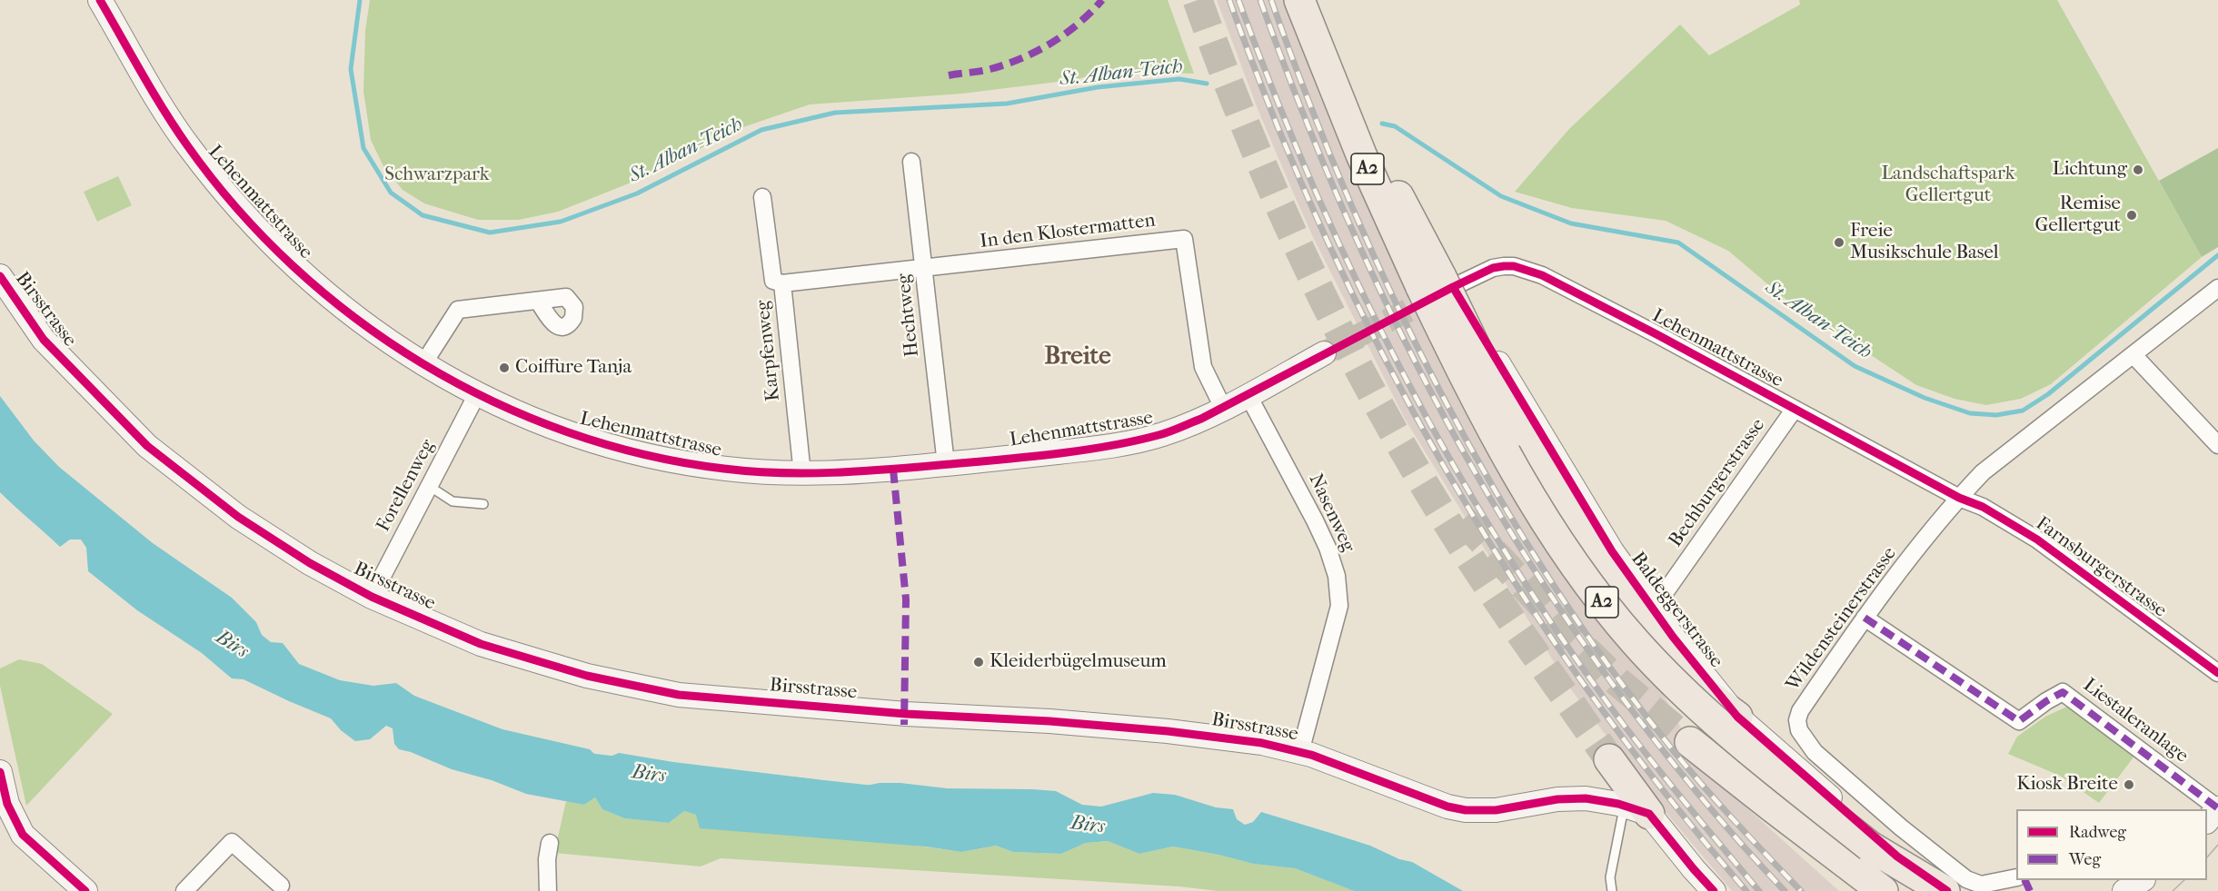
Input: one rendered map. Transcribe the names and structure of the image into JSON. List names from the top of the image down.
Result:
{
  "streets": {
    "highway": ["A2"],
    "street": [
      "Lehenmattstrasse",
      "In den Klostermatten",
      "Birsstrasse",
      "Hechtweg",
      "Karpfenweg",
      "Bechburgerstrasse",
      "Forellenweg",
      "Nasenweg",
      "Farnsburgerstrasse",
      "Baldeggerstrasse",
      "Wildensteinerstrasse",
      "Liestaleranlage"
    ]
  },
  "crossings": [
    ["A2", "Lehenmattstrasse"],
    ["A2", "Baldeggerstrasse"],
    ["Lehenmattstrasse", "In den Klostermatten"],
    ["Lehenmattstrasse", "Hechtweg"],
    ["Lehenmattstrasse", "Karpfenweg"],
    ["Lehenmattstrasse", "Bechburgerstrasse"],
    ["Lehenmattstrasse", "Forellenweg"],
    ["Lehenmattstrasse", "Nasenweg"],
    ["Lehenmattstrasse", "Farnsburgerstrasse"],
    ["Lehenmattstrasse", "Baldeggerstrasse"],
    ["Lehenmattstrasse", "Wildensteinerstrasse"],
    ["In den Klostermatten", "Hechtweg"],
    ["In den Klostermatten", "Karpfenweg"],
    ["Birsstrasse", "Forellenweg"],
    ["Birsstrasse", "Nasenweg"],
    ["Bechburgerstrasse", "Baldeggerstrasse"],
    ["Farnsburgerstrasse", "Wildensteinerstrasse"],
    ["Wildensteinerstrasse", "Liestaleranlage"]
  ],
  "districts": ["Breite"],
  "water": ["St. Alban-Teich", "Birs"],
  "parks": ["Landschaftspark Gellertgut", "Schwarzpark"],
  "places": [
    "Lichtung",
    "Remise Gellertgut",
    "Freie Musikschule Basel",
    "Coiffure Tanja",
    "Kleiderbügelmuseum",
    "Kiosk Breite"
  ],
  "legend": ["Radweg", "Weg"]
}
